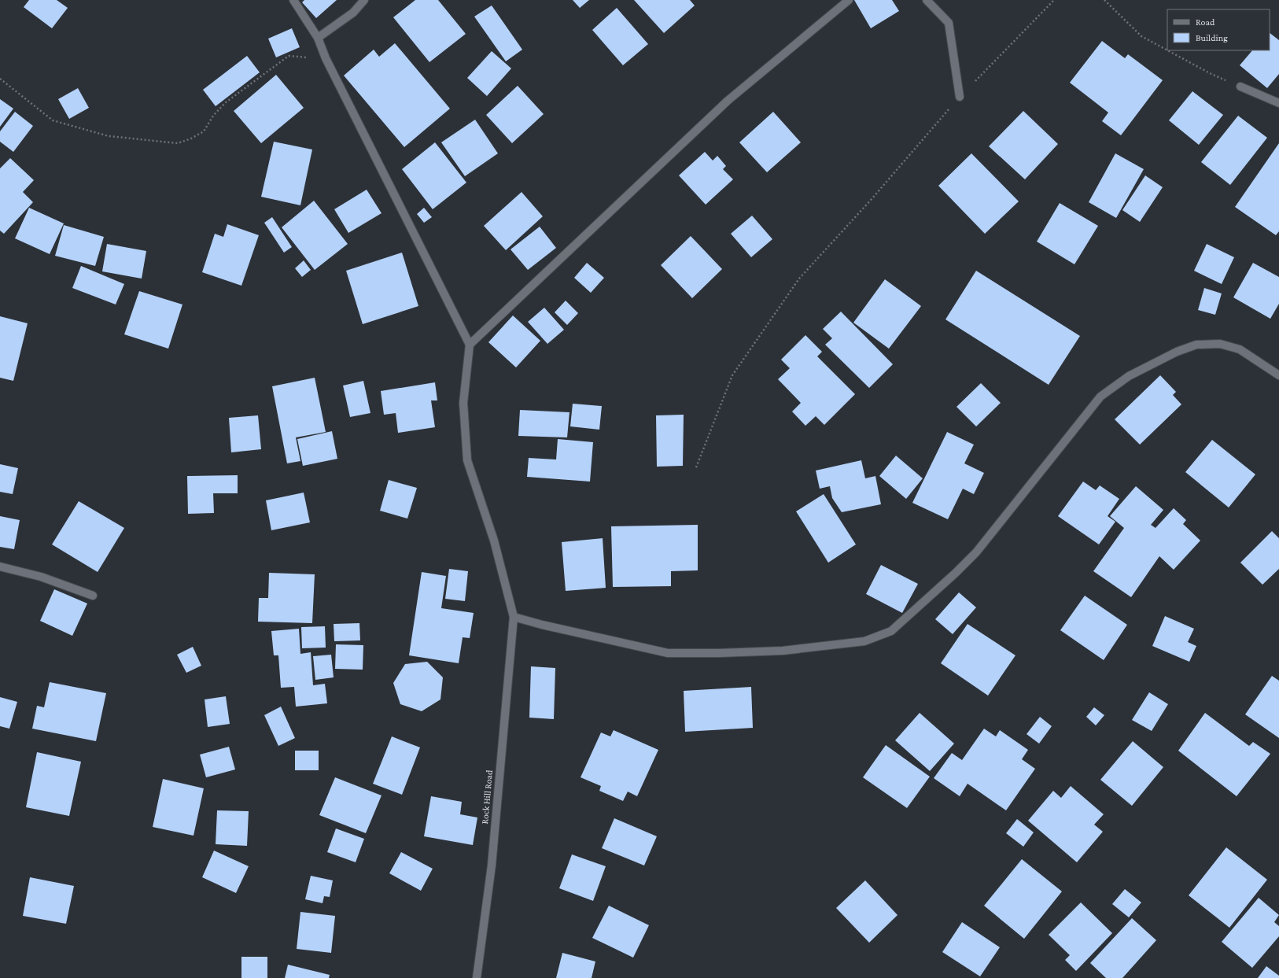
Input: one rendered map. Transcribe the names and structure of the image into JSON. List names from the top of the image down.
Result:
{
  "streets": {
    "street": ["Rock Hill Road"]
  },
  "legend": ["Road", "Building"]
}
